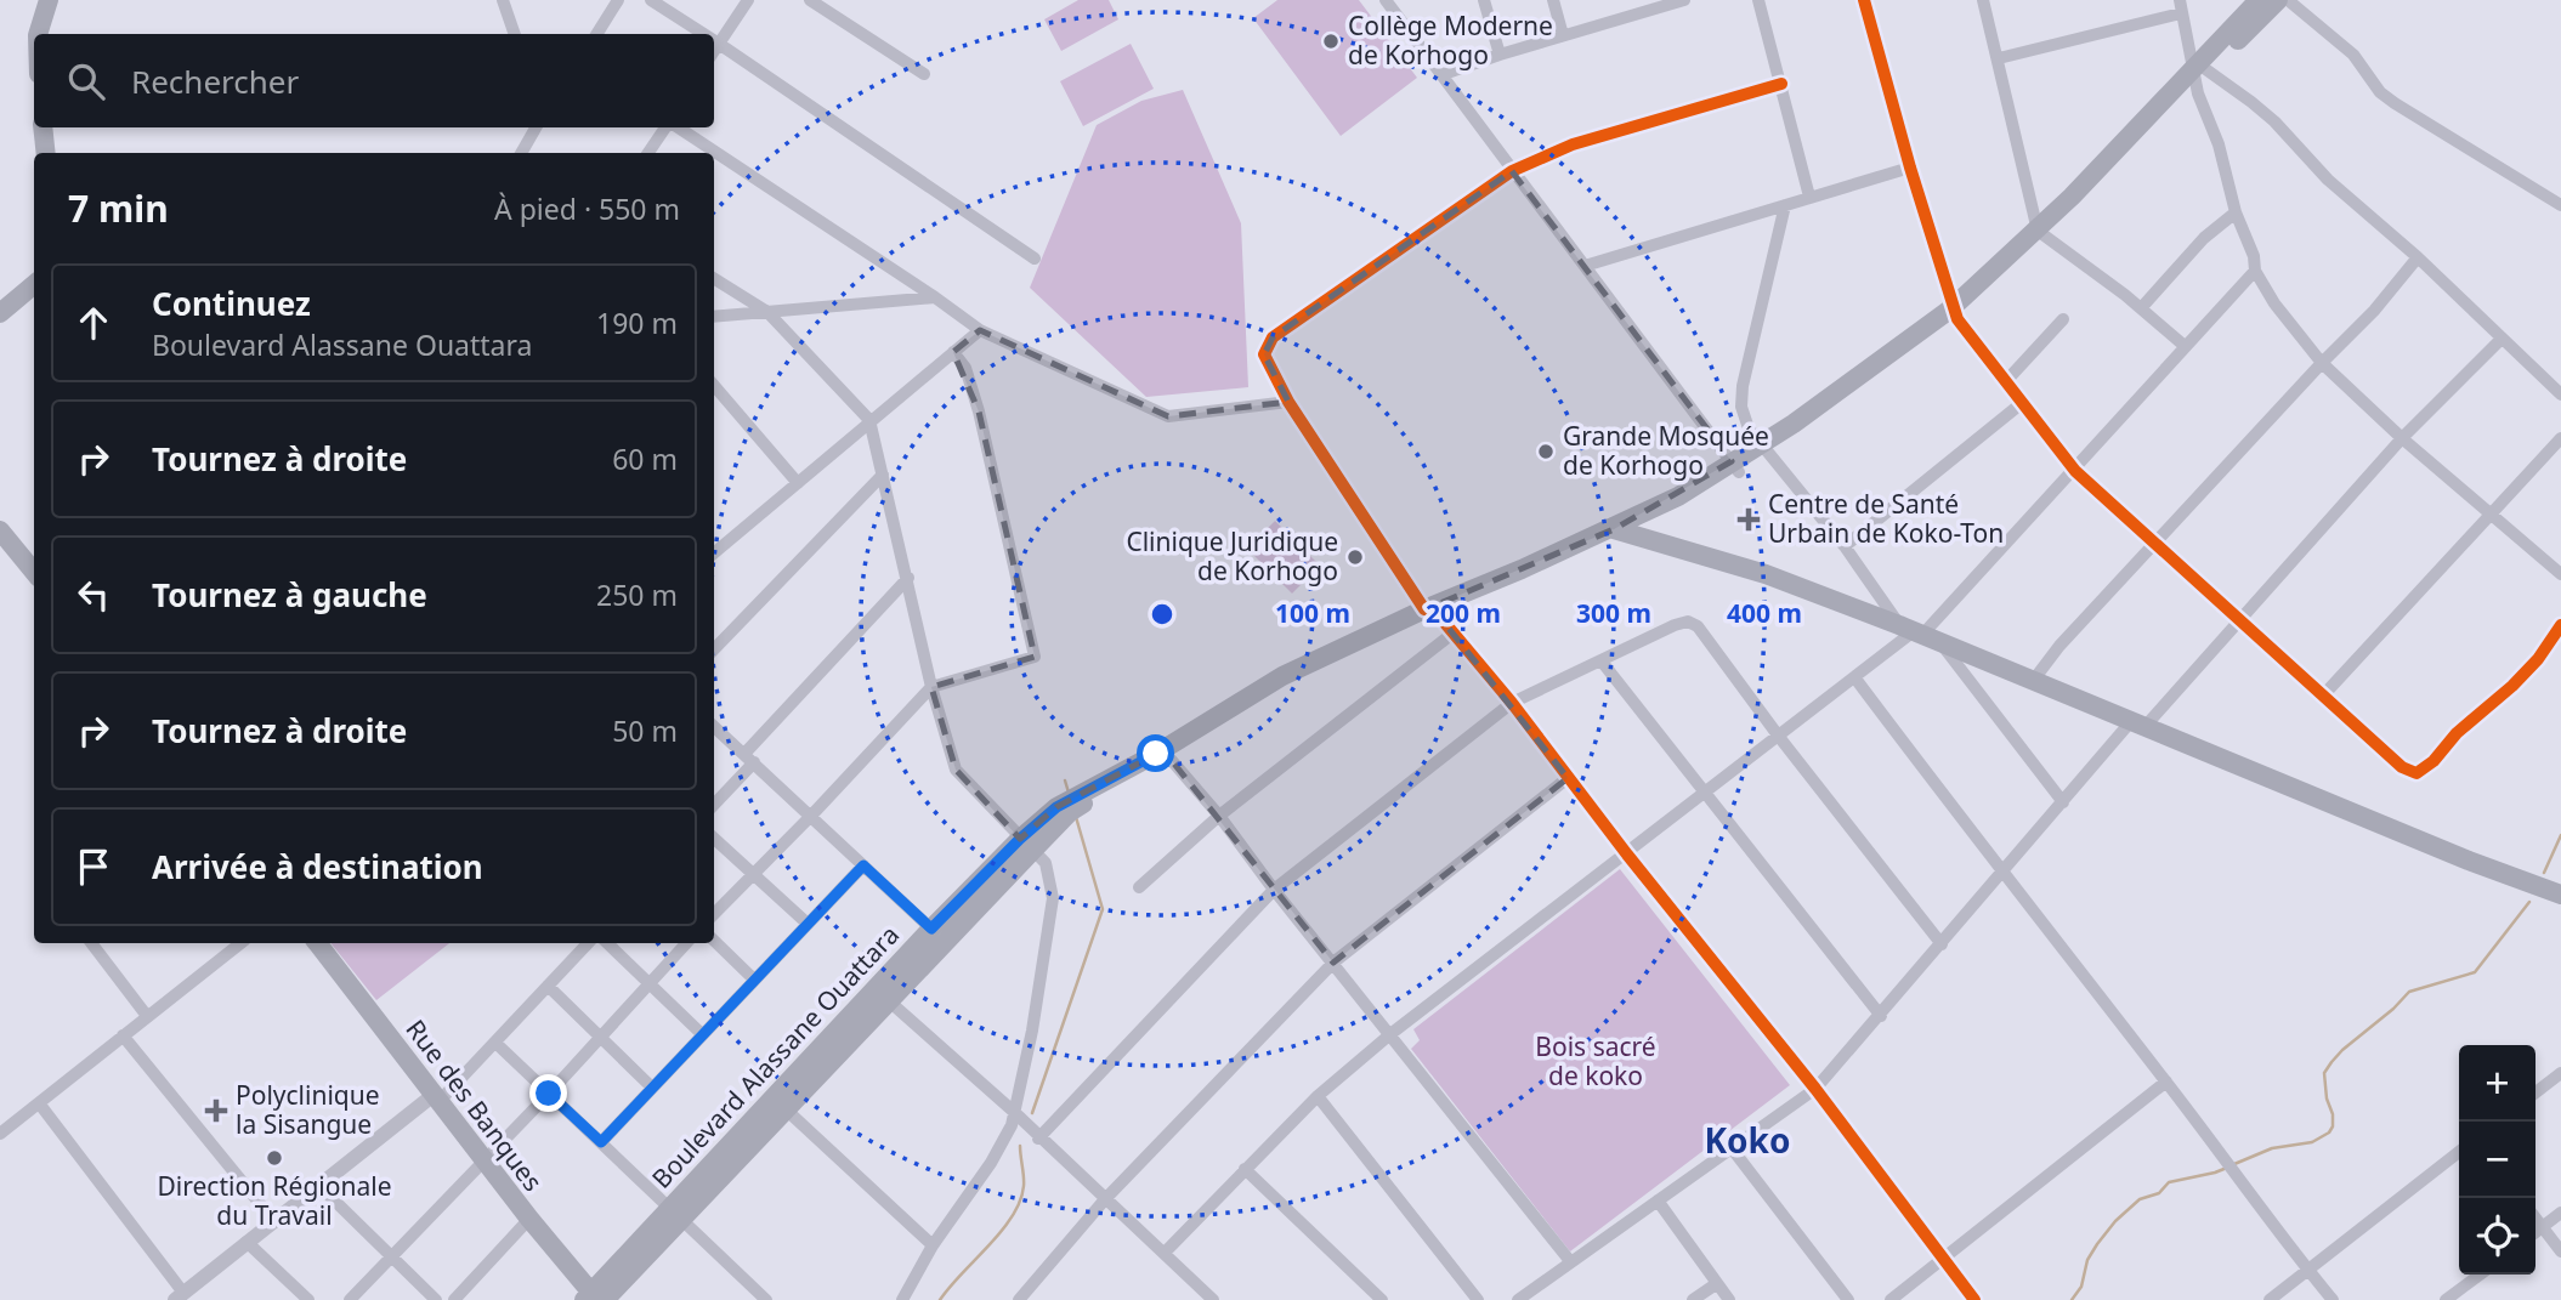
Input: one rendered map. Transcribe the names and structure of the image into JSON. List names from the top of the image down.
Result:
{
  "streets": {
    "main road": ["Boulevard Alassane Ouattara", "Rue des Banques"]
  },
  "crossings": [
    ["Boulevard Alassane Ouattara", "Rue des Banques"]
  ],
  "districts": ["Koko"],
  "parks": ["Bois sacré de koko"],
  "places": {
    "other": [
      "Collège Moderne de Korhogo",
      "Grande Mosquée de Korhogo",
      "Clinique Juridique de Korhogo",
      "Direction Régionale du Travail"
    ],
    "health": ["Centre de Santé Urbain de Koko-Ton", "Polyclinique la Sisangue"]
  },
  "page": {
    "search": "Rechercher",
    "heading": ["7 min", "À pied · 550 m"],
    "list": [
      ["Continuez", "Boulevard Alassane Ouattara", "190 m"],
      ["Tournez à droite", "60 m"],
      ["Tournez à gauche", "250 m"],
      ["Tournez à droite", "50 m"],
      "Arrivée à destination"
    ],
    "map_buttons": ["+", "−"]
  },
  "rings": [
    "100 m",
    "200 m",
    "300 m",
    "400 m"
  ]
}
